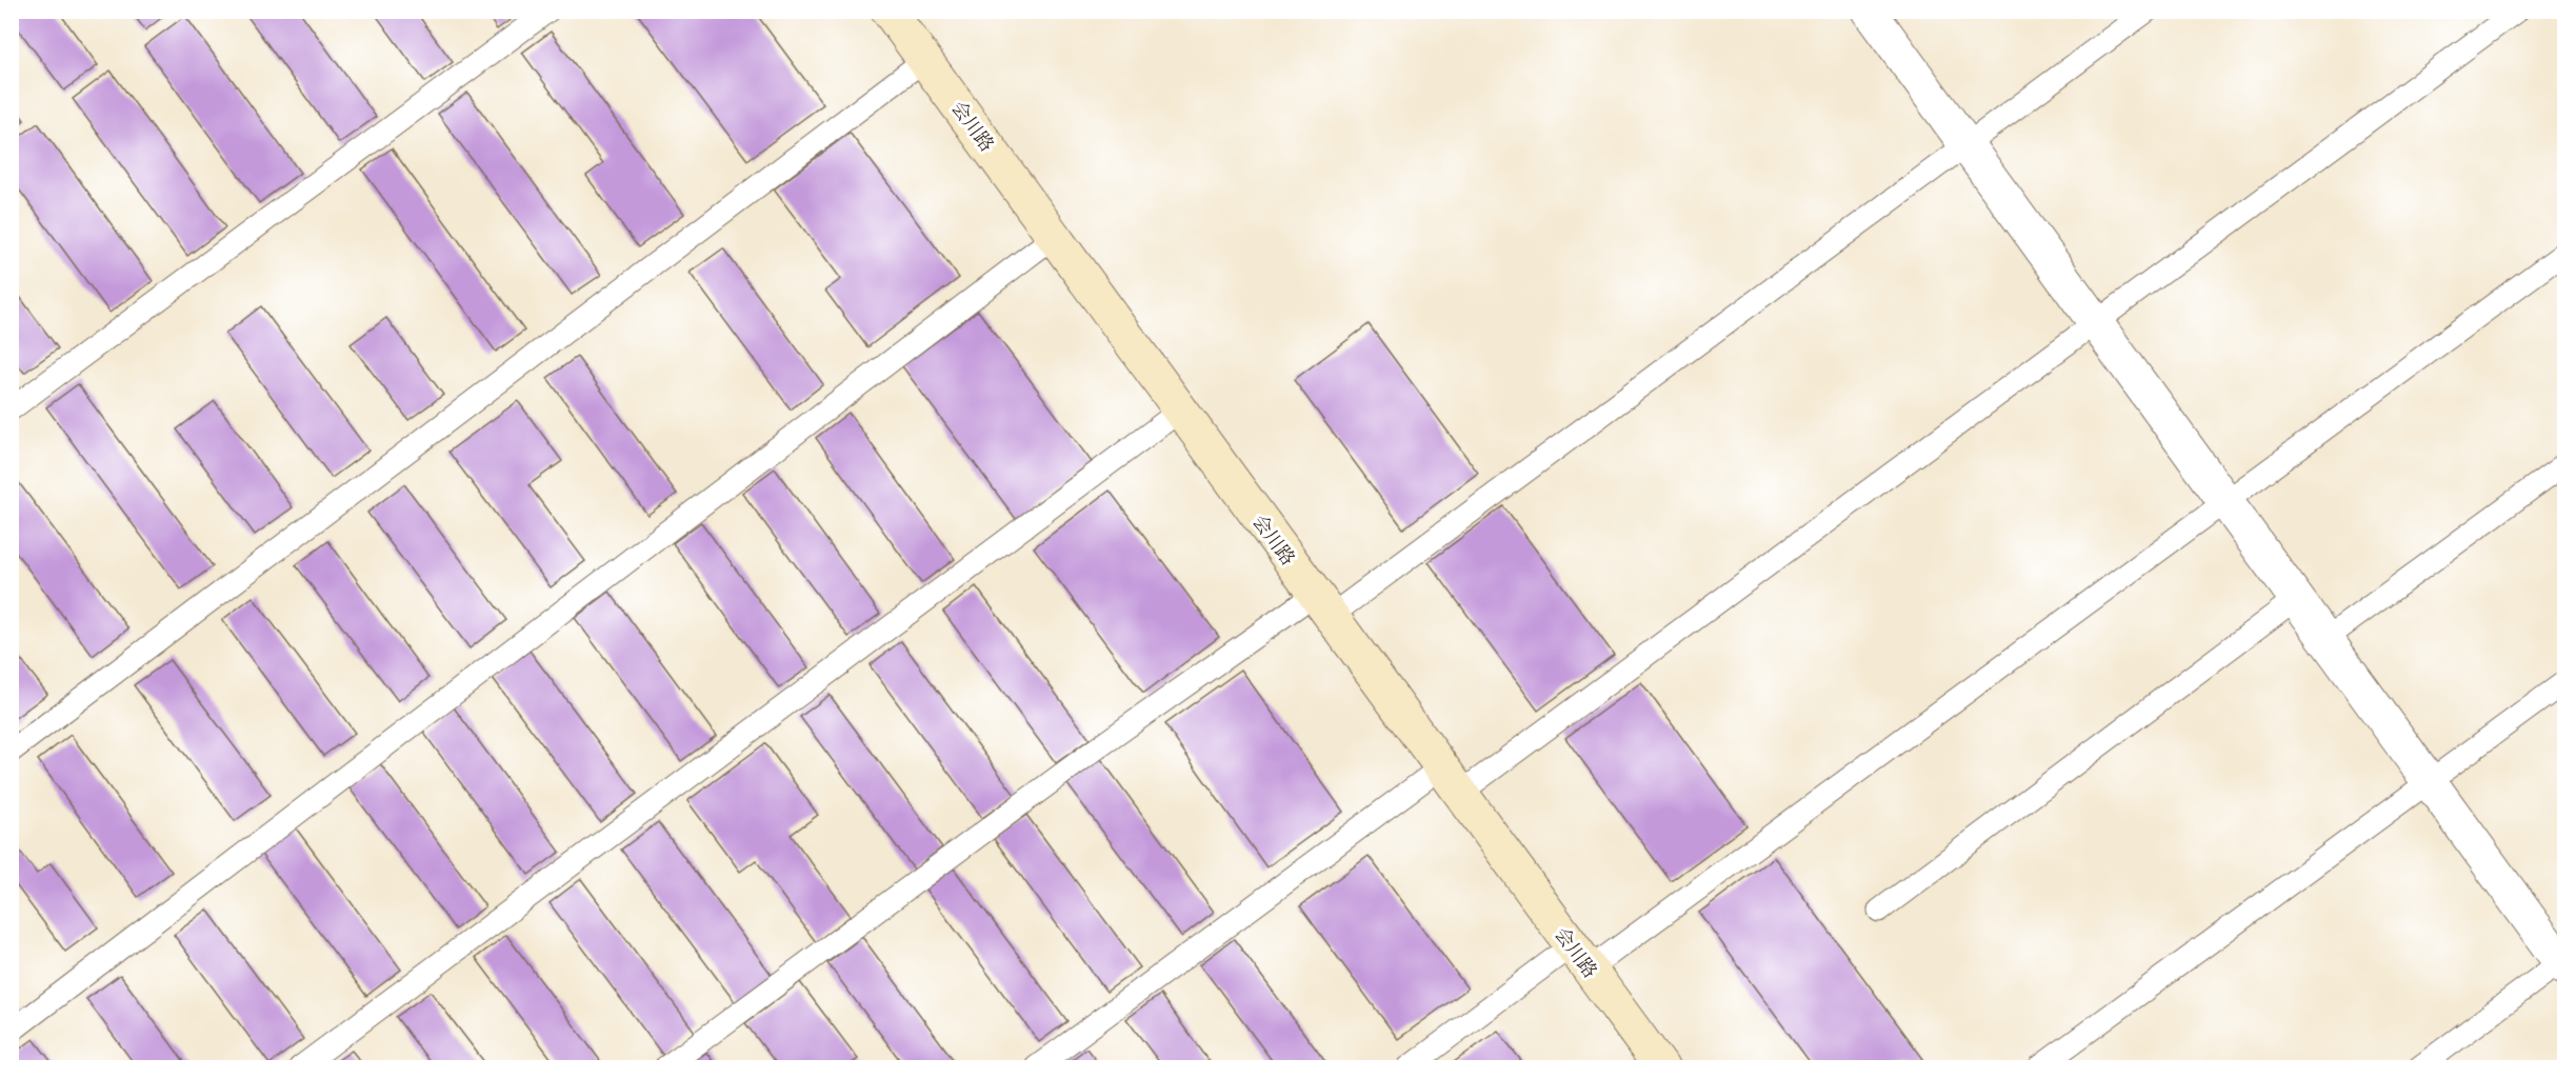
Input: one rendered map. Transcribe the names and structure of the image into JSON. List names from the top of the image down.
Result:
{
  "streets": {
    "street": ["会川路"]
  }
}
